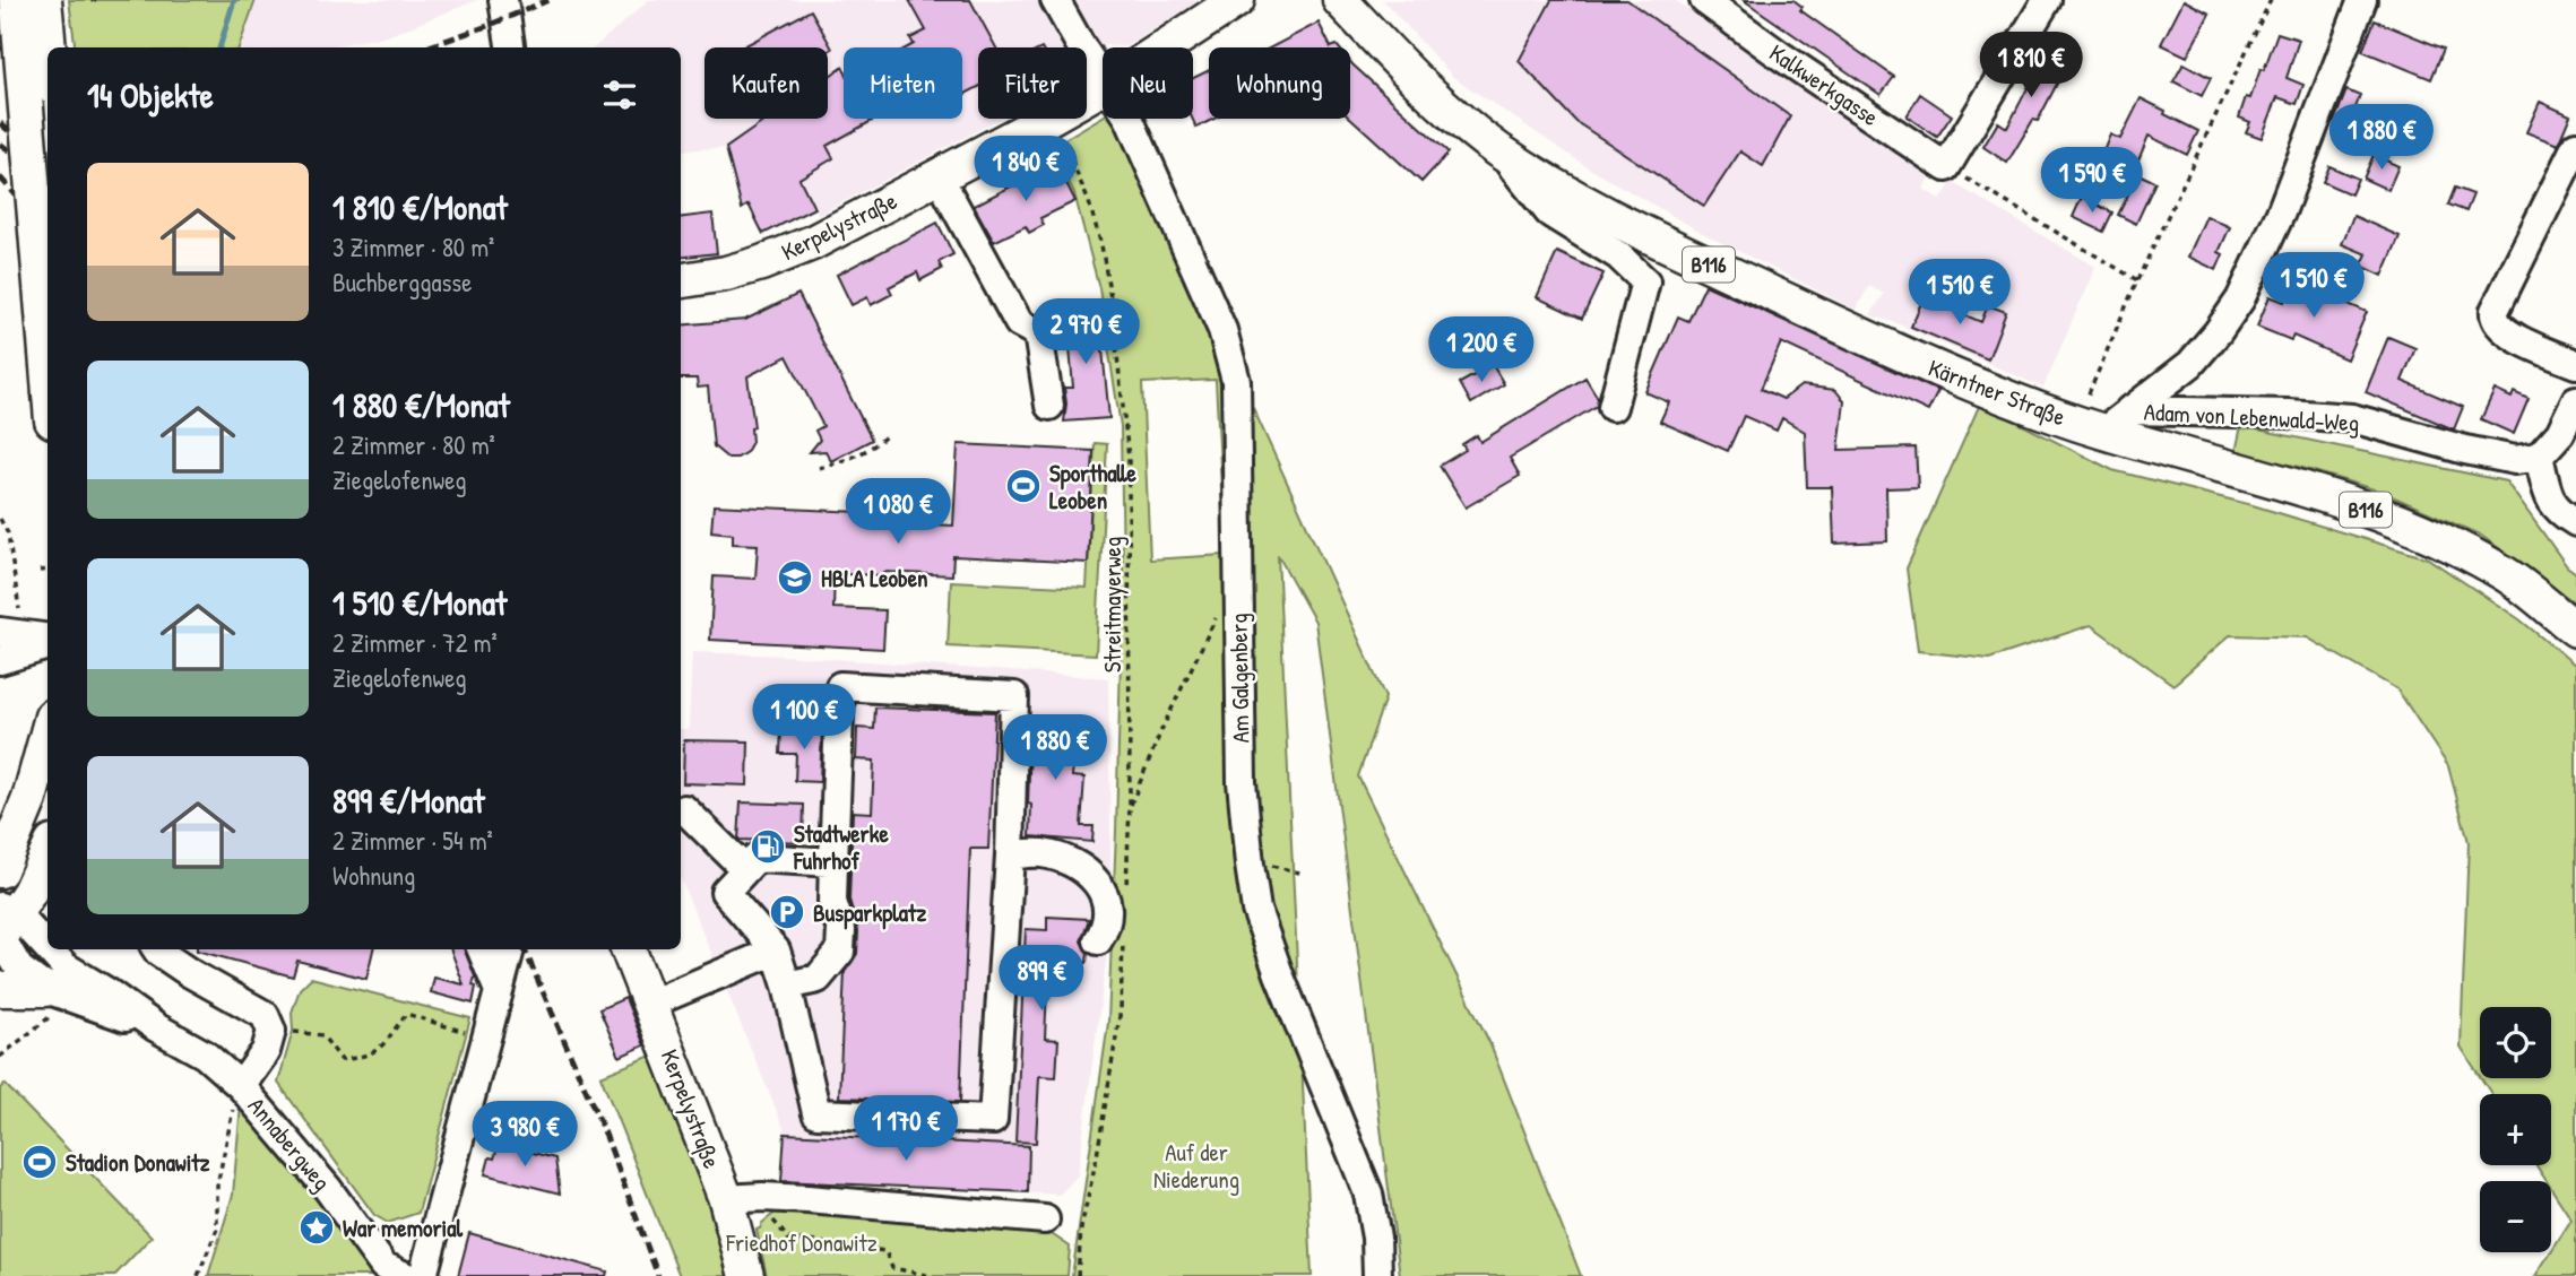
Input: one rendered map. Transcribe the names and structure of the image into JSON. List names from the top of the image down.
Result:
{
  "streets": {
    "main road": ["Kerpelystraße", "B116", "Kärntner Straße"],
    "street": [
      "Kalkwerkgasse",
      "Adam von Lebenwald-Weg",
      "Am Galgenberg",
      "Annabergweg"
    ],
    "path": ["Streitmayerweg"]
  },
  "crossings": [
    ["Kärntner Straße", "Adam von Lebenwald-Weg"],
    ["Streitmayerweg", "Am Galgenberg"]
  ],
  "parks": ["Auf der Niederung", "Friedhof Donawitz"],
  "places": {
    "sports": ["Sporthalle Leoben", "Stadion Donawitz"],
    "school or university": ["HBLA Leoben"],
    "fuel station": ["Stadtwerke Fuhrhof"],
    "parking": ["Busparkplatz"],
    "place": ["War memorial"]
  },
  "page": {
    "price": [
      "1 810 €",
      "1 880 €",
      "1 840 €",
      "1 590 €",
      "1 510 €",
      "1 510 €",
      "2 970 €",
      "1 200 €",
      "1 080 €",
      "1 100 €",
      "1 880 €",
      "899 €",
      "1 170 €",
      "3 980 €"
    ],
    "chip": [
      "Kaufen",
      "Mieten",
      "Filter",
      "Neu",
      "Wohnung"
    ],
    "heading": "14 Objekte",
    "list": [
      {
        "name": "1 810 €/Monat",
        "note": "3 Zimmer · 80 m² · Buchberggasse"
      },
      {
        "name": "1 880 €/Monat",
        "note": "2 Zimmer · 80 m² · Ziegelofenweg"
      },
      {
        "name": "1 510 €/Monat",
        "note": "2 Zimmer · 72 m² · Ziegelofenweg"
      },
      {
        "name": "899 €/Monat",
        "note": "2 Zimmer · 54 m² · Wohnung"
      }
    ],
    "map_buttons": ["+", "−"]
  }
}
